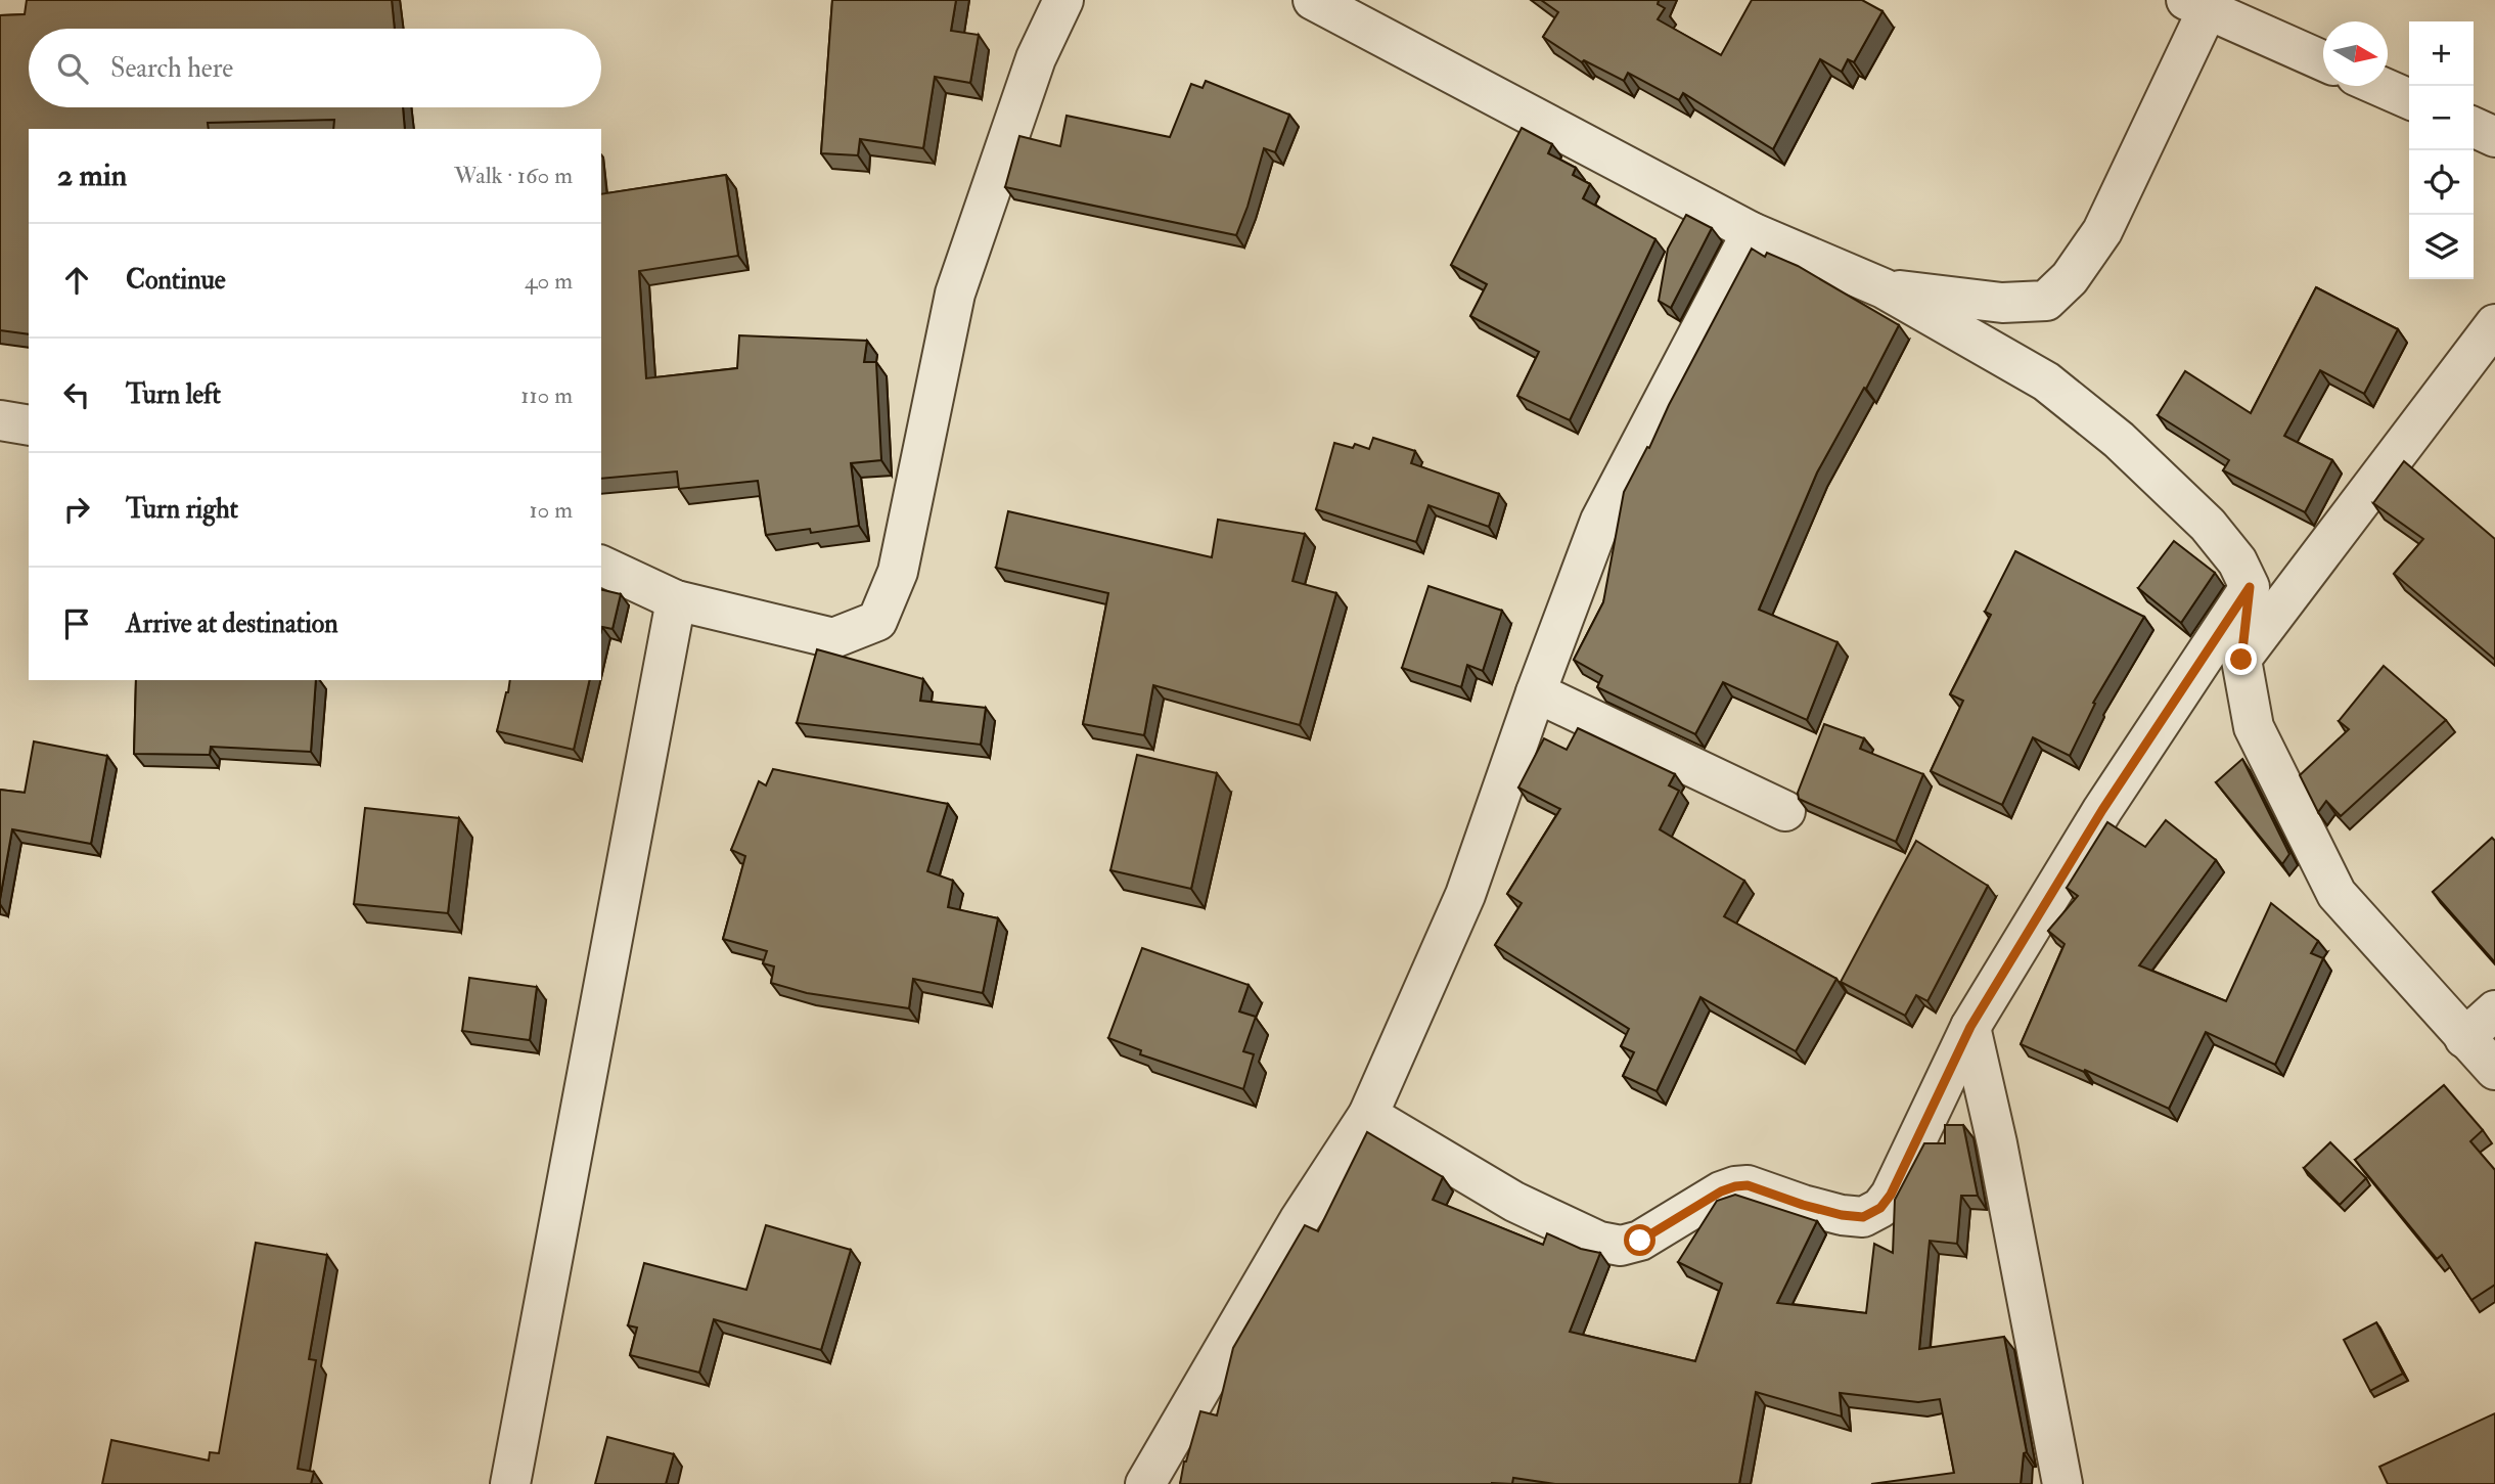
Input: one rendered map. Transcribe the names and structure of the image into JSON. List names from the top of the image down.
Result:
{
  "north": "right",
  "page": {
    "map_buttons": ["+", "−"],
    "search": "Search here",
    "heading": ["2 min", "Walk · 160 m"],
    "list": [
      ["Continue", "40 m"],
      ["Turn left", "110 m"],
      ["Turn right", "10 m"],
      "Arrive at destination"
    ]
  }
}
